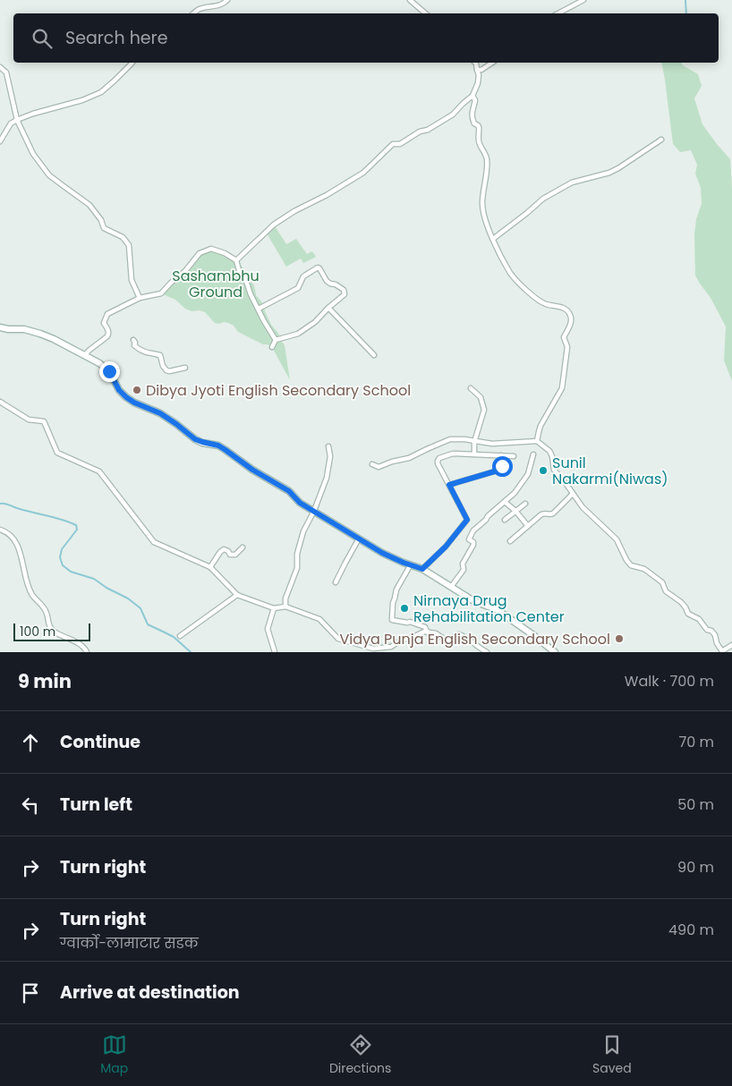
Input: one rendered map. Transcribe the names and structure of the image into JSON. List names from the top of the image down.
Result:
{
  "parks": ["Sashambhu Ground"],
  "places": [
    "Dibya Jyoti English Secondary School",
    "Sunil Nakarmi(Niwas)",
    "Nirnaya Drug Rehabilitation Center",
    "Vidya Punja English Secondary School"
  ],
  "scale_bar": "100 m",
  "page": {
    "search": "Search here",
    "scale": "100 m",
    "heading": ["9 min", "Walk · 700 m"],
    "list": [
      ["Continue", "70 m"],
      ["Turn left", "50 m"],
      ["Turn right", "90 m"],
      ["Turn right", "ग्वार्को-लामाटार सडक", "490 m"],
      "Arrive at destination"
    ],
    "nav": ["Map", "Directions", "Saved"]
  }
}
